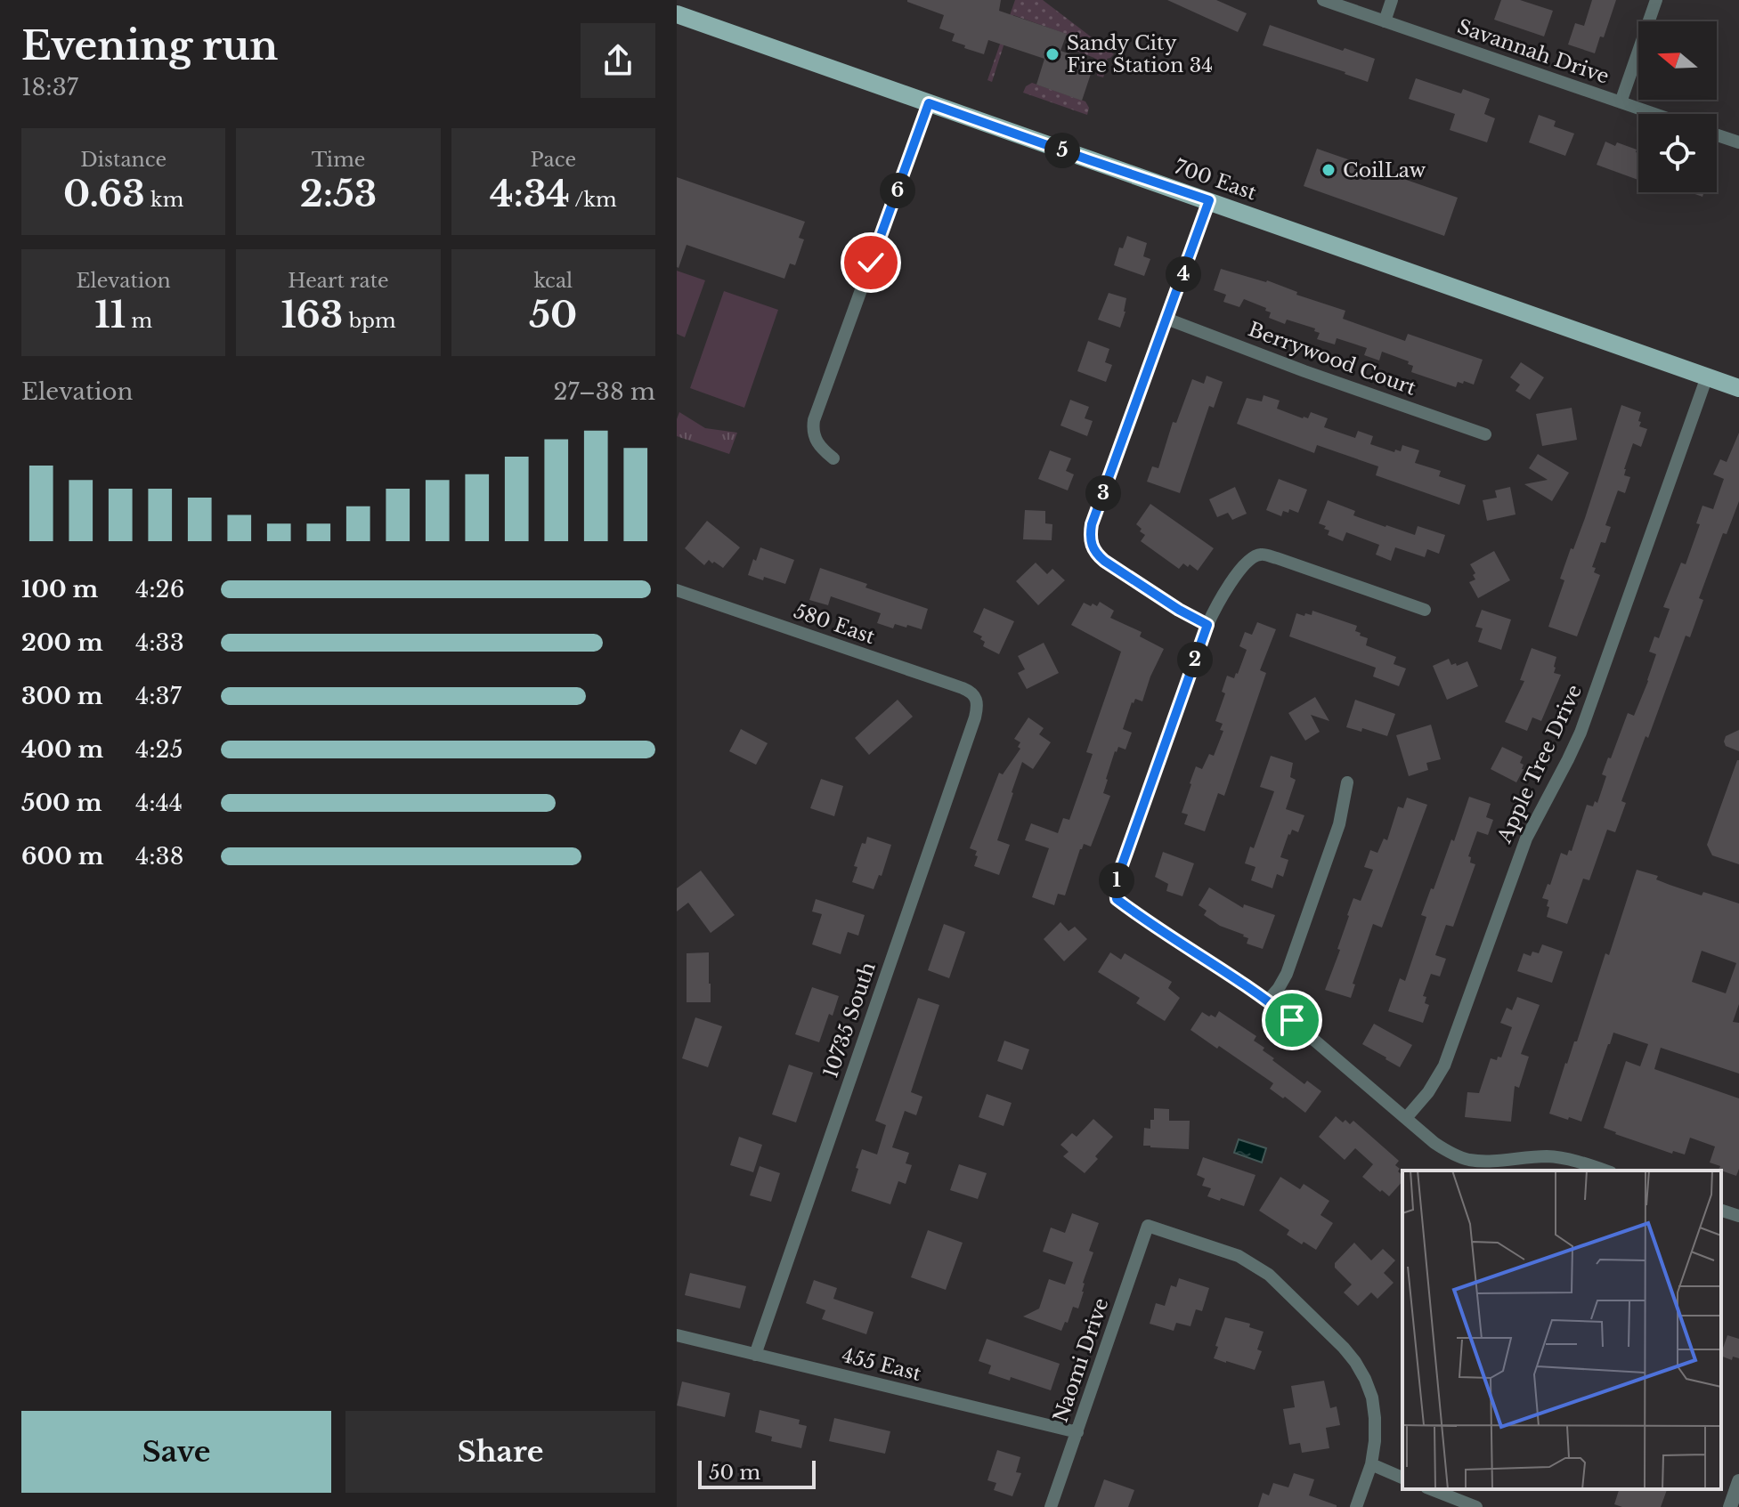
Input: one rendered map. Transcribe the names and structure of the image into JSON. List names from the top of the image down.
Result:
{
  "streets": {
    "main road": ["700 East"],
    "street": [
      "Savannah Drive",
      "Berrywood Court",
      "580 East",
      "Apple Tree Drive",
      "10735 South",
      "Naomi Drive",
      "455 East"
    ]
  },
  "crossings": [
    ["700 East", "Apple Tree Drive"],
    ["580 East", "10735 South"],
    ["10735 South", "455 East"],
    ["Naomi Drive", "455 East"]
  ],
  "places": ["Sandy City Fire Station 34", "CoilLaw"],
  "scale_bar": "50 m",
  "north": "left",
  "page": {
    "heading": ["Evening run", "18:37"],
    "stats": [
      ["Distance", "0.63 km"],
      ["Time", "2:53"],
      ["Pace", "4:34 /km"],
      ["Elevation", "11 m"],
      ["Heart rate", "163 bpm"],
      ["kcal", "50"]
    ],
    "pins": [
      "5",
      "6",
      "4",
      "3",
      "2",
      "1"
    ],
    "chart": ["Elevation", "27–38 m"],
    "list": [
      {
        "name": "100 m",
        "note": "4:26"
      },
      {
        "name": "200 m",
        "note": "4:33"
      },
      {
        "name": "300 m",
        "note": "4:37"
      },
      {
        "name": "400 m",
        "note": "4:25"
      },
      {
        "name": "500 m",
        "note": "4:44"
      },
      {
        "name": "600 m",
        "note": "4:38"
      }
    ],
    "buttons": ["Save", "Share"],
    "scale": "50 m"
  }
}
